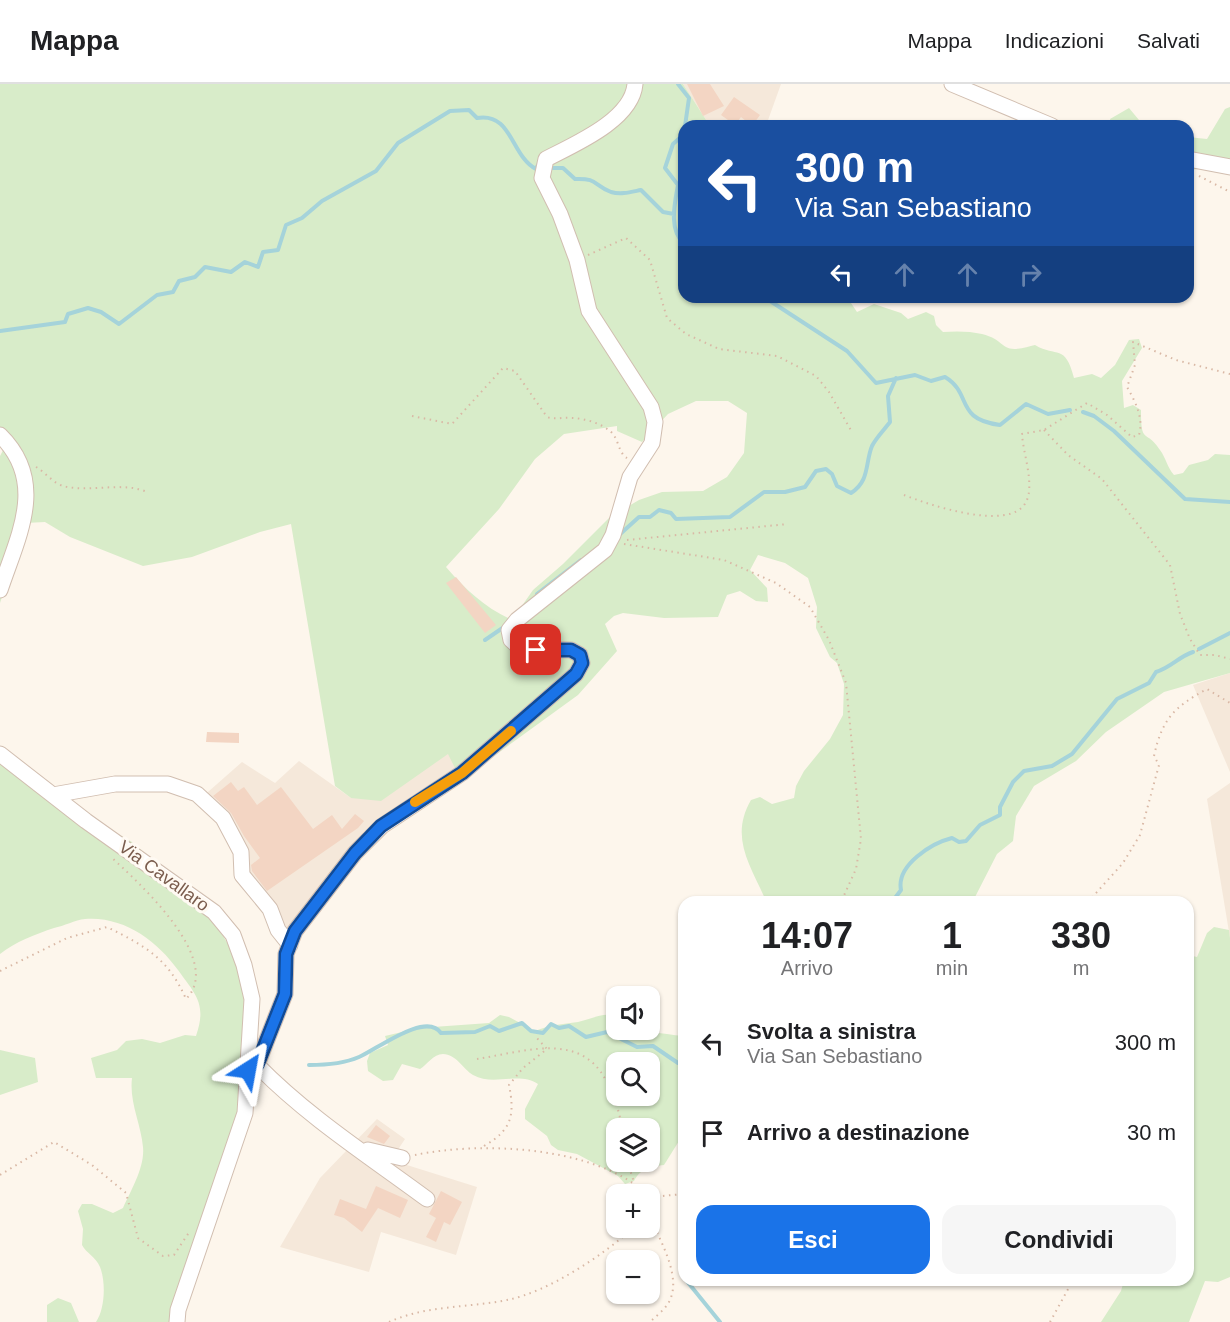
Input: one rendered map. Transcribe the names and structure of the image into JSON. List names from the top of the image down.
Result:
{
  "streets": {
    "street": ["Via Cavallaro"]
  },
  "page": {
    "header": "Mappa",
    "nav": ["Mappa", "Indicazioni", "Salvati"],
    "turn": ["300 m", "Via San Sebastiano"],
    "eta": [
      "14:07",
      "Arrivo",
      "1",
      "min",
      "330",
      "m"
    ],
    "map_buttons": ["+", "−"],
    "list": [
      {
        "name": "Svolta a sinistra",
        "note": "Via San Sebastiano",
        "value": "300 m"
      },
      {
        "name": "Arrivo a destinazione",
        "value": "30 m"
      }
    ],
    "buttons": ["Esci", "Condividi"]
  }
}
